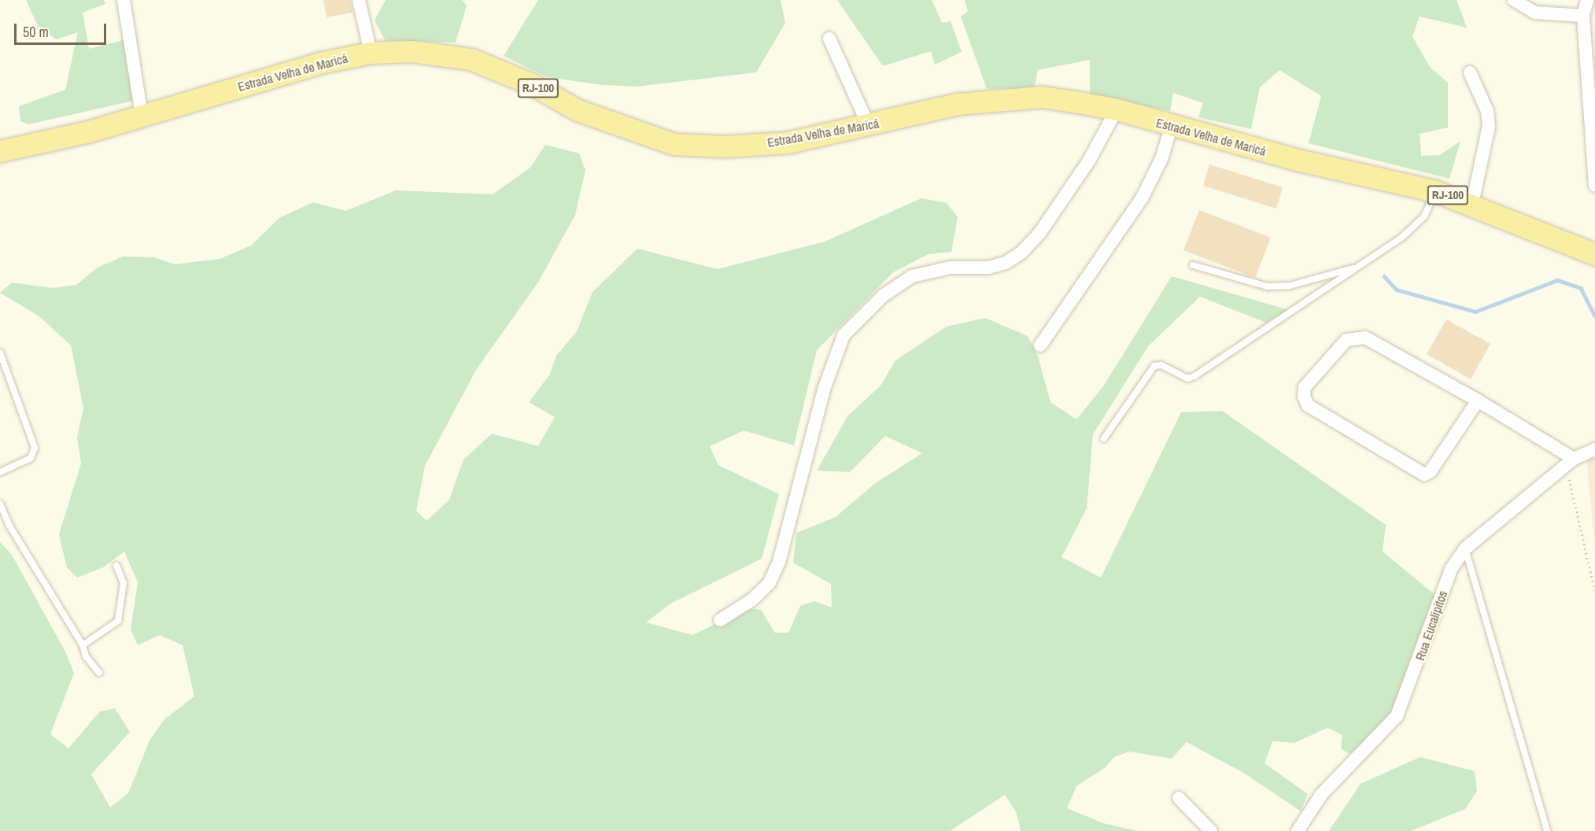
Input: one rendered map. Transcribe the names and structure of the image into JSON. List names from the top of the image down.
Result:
{
  "streets": {
    "main road": ["Estrada Velha de Maricá", "RJ-100"],
    "street": ["Rua Eucalipitos"]
  },
  "scale_bar": "50 m"
}
